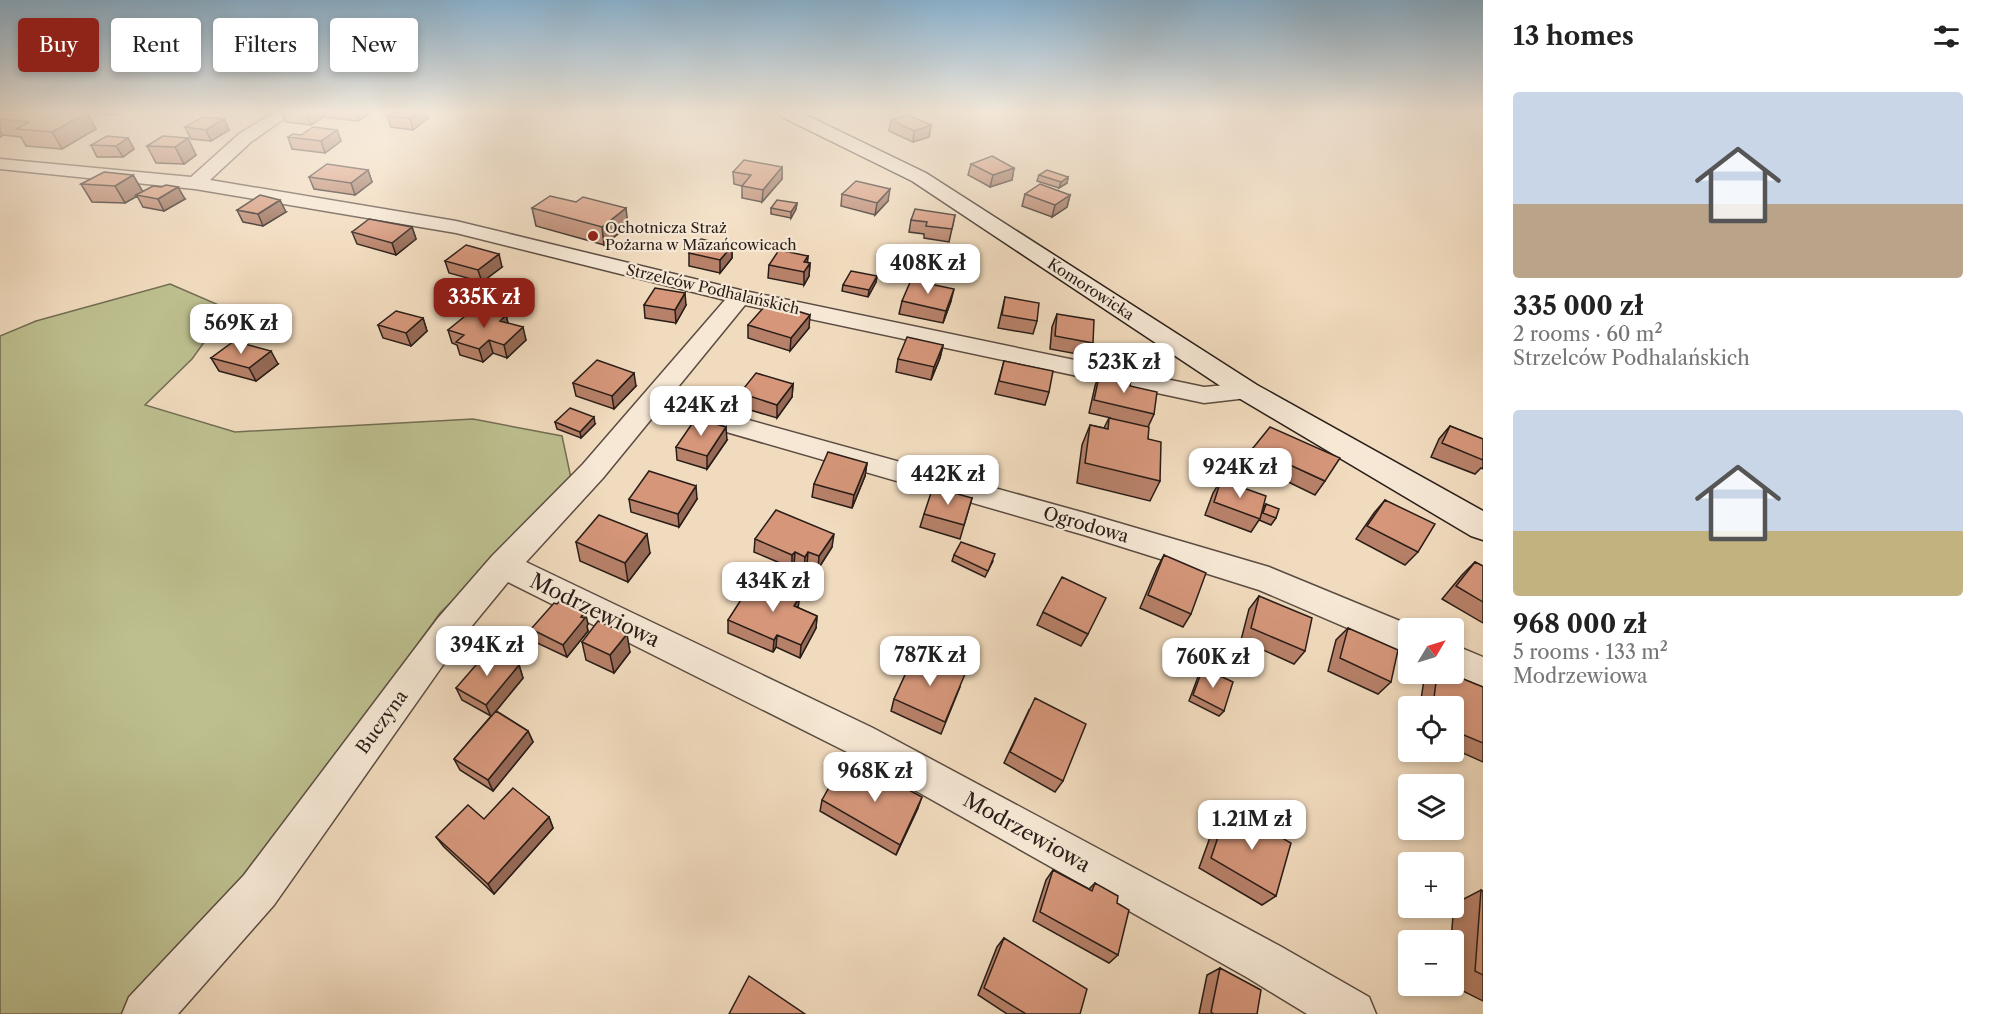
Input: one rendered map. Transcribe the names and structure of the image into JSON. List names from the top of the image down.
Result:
{
  "streets": {
    "street": [
      "Strzelców Podhalańskich",
      "Komorowicka",
      "Ogrodowa",
      "Modrzewiowa",
      "Buczyna"
    ]
  },
  "crossings": [
    ["Strzelców Podhalańskich", "Komorowicka"],
    ["Strzelców Podhalańskich", "Buczyna"],
    ["Ogrodowa", "Buczyna"],
    ["Modrzewiowa", "Buczyna"]
  ],
  "places": ["Ochotnicza Straż Pożarna w Mazańcowicach"],
  "north": "top right",
  "page": {
    "heading": "13 homes",
    "chip": [
      "Buy",
      "Rent",
      "Filters",
      "New"
    ],
    "list": [
      {
        "name": "335 000 zł",
        "note": "2 rooms · 60 m² · Strzelców Podhalańskich"
      },
      {
        "name": "968 000 zł",
        "note": "5 rooms · 133 m² · Modrzewiowa"
      }
    ],
    "price": [
      "408K zł",
      "335K zł",
      "569K zł",
      "523K zł",
      "424K zł",
      "924K zł",
      "442K zł",
      "434K zł",
      "394K zł",
      "787K zł",
      "760K zł",
      "968K zł",
      "1.21M zł"
    ],
    "map_buttons": ["+", "−"]
  }
}
